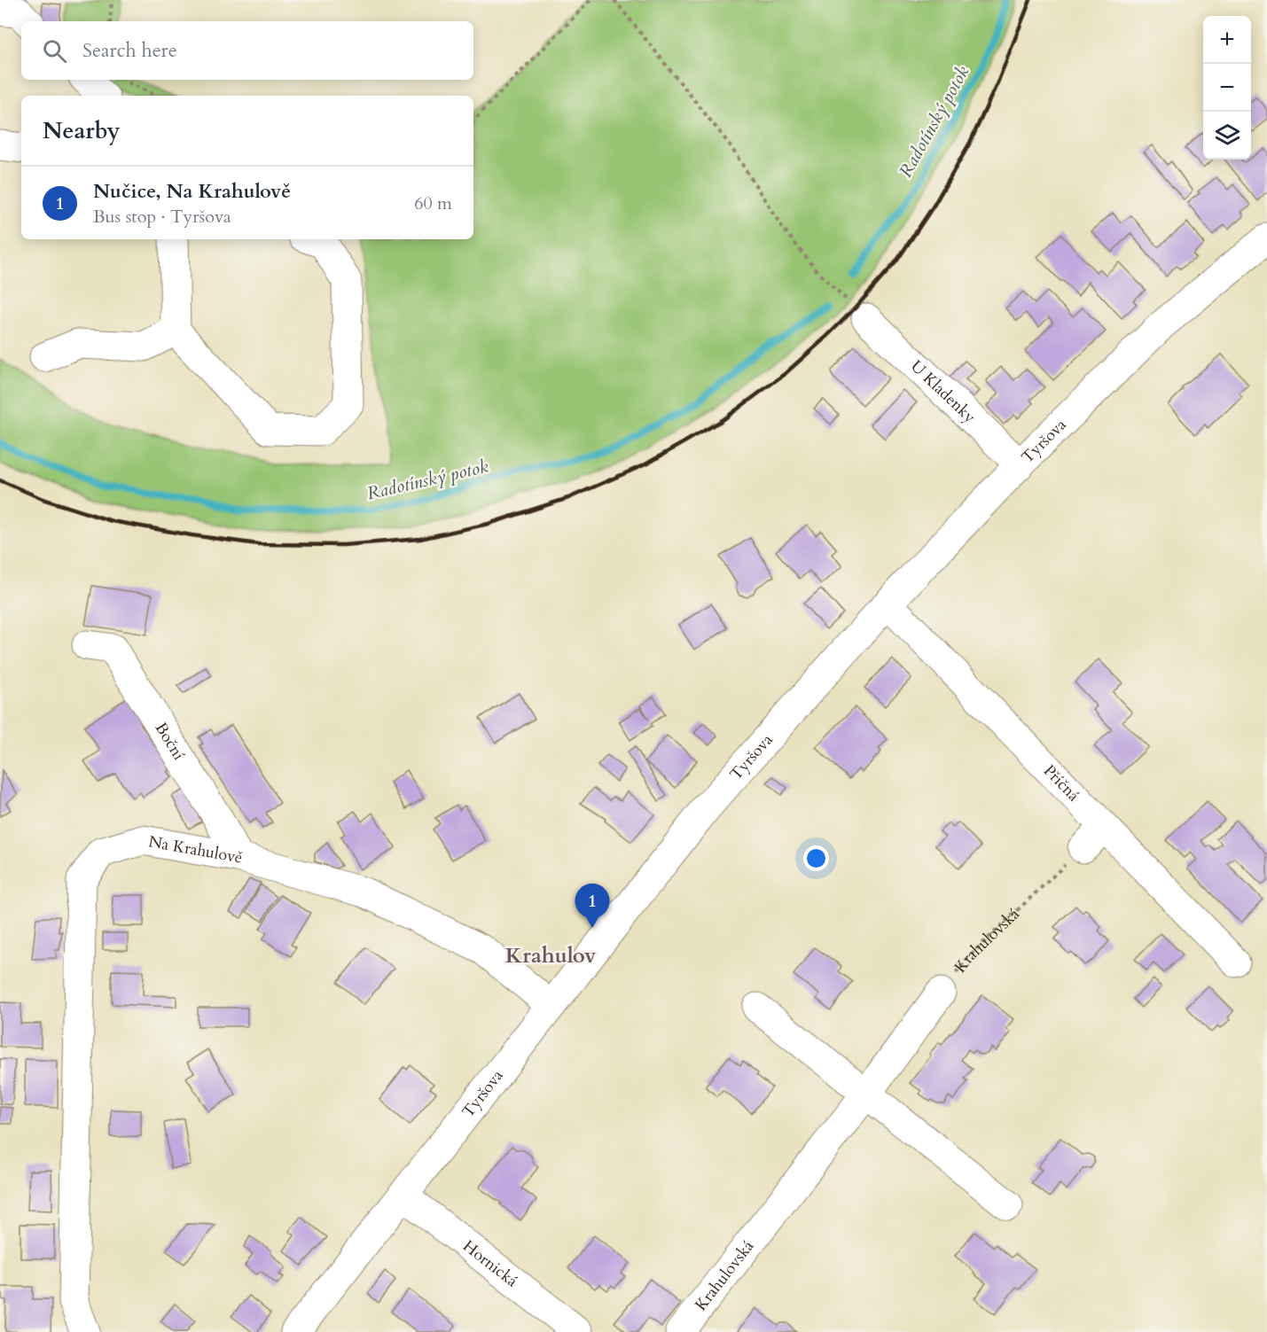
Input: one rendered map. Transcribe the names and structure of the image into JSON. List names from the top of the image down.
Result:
{
  "streets": {
    "street": [
      "U Kladenky",
      "Tyršova",
      "Boční",
      "Příčná",
      "Na Krahulově",
      "Krahulovská",
      "Hornická"
    ]
  },
  "crossings": [
    ["U Kladenky", "Tyršova"],
    ["Tyršova", "Příčná"],
    ["Tyršova", "Na Krahulově"],
    ["Tyršova", "Hornická"],
    ["Boční", "Na Krahulově"]
  ],
  "districts": ["Krahulov"],
  "water": ["Radotínský potok"],
  "page": {
    "map_buttons": ["+", "−"],
    "search": "Search here",
    "heading": "Nearby",
    "list": [
      {
        "mark": "1",
        "name": "Nučice, Na Krahulově",
        "note": "Bus stop · Tyršova",
        "value": "60 m"
      }
    ],
    "pins": "1"
  }
}
